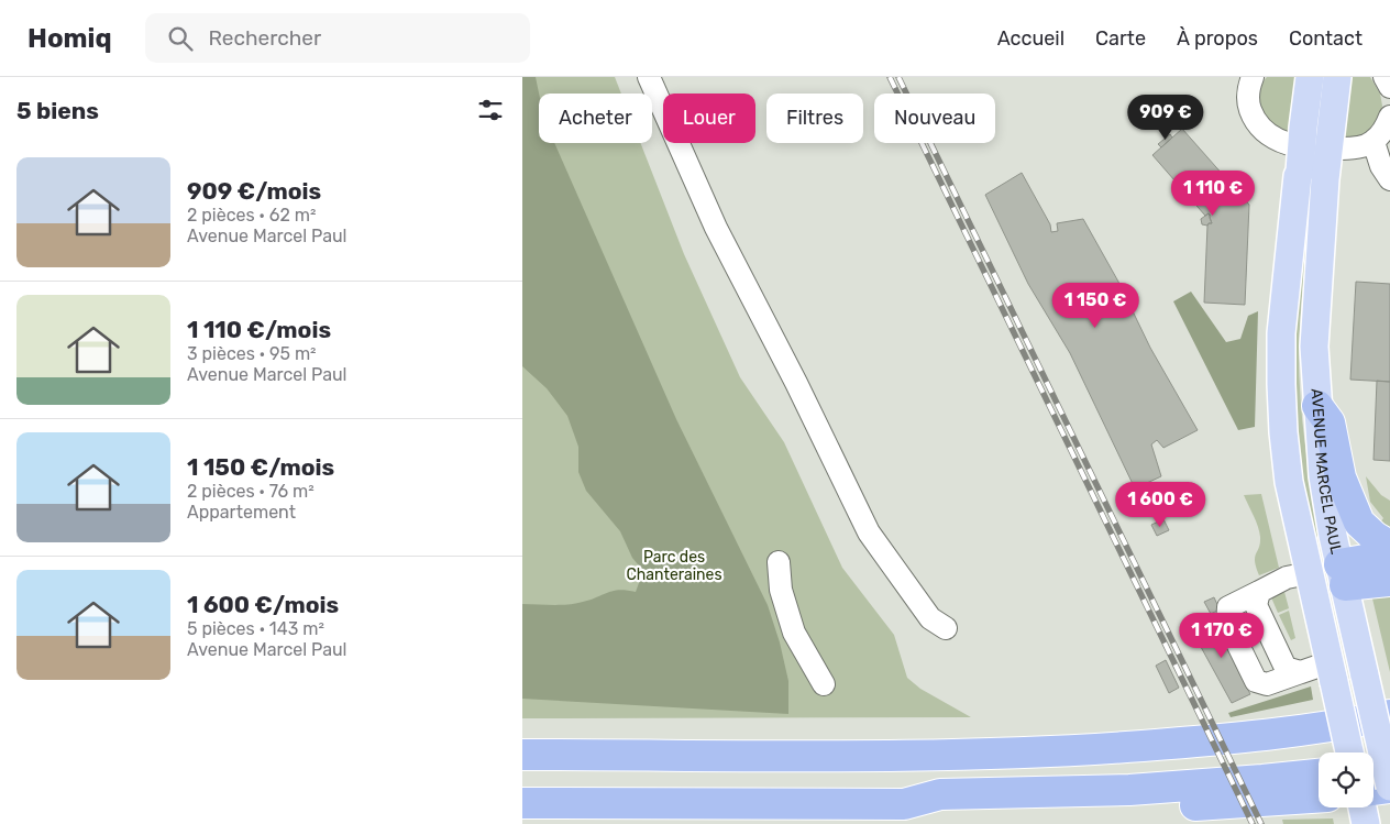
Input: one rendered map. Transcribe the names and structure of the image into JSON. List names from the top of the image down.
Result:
{
  "streets": {
    "main road": ["AVENUE MARCEL PAUL"]
  },
  "parks": ["Parc des Chanteraines"],
  "page": {
    "header": "Homiq",
    "search": "Rechercher",
    "nav": [
      "Accueil",
      "Carte",
      "À propos",
      "Contact"
    ],
    "heading": "5 biens",
    "chip": [
      "Acheter",
      "Louer",
      "Filtres",
      "Nouveau"
    ],
    "price": [
      "909 €",
      "1 110 €",
      "1 150 €",
      "1 600 €",
      "1 170 €"
    ],
    "list": [
      {
        "name": "909 €/mois",
        "note": "2 pièces · 62 m² · Avenue Marcel Paul"
      },
      {
        "name": "1 110 €/mois",
        "note": "3 pièces · 95 m² · Avenue Marcel Paul"
      },
      {
        "name": "1 150 €/mois",
        "note": "2 pièces · 76 m² · Appartement"
      },
      {
        "name": "1 600 €/mois",
        "note": "5 pièces · 143 m² · Avenue Marcel Paul"
      }
    ]
  }
}
